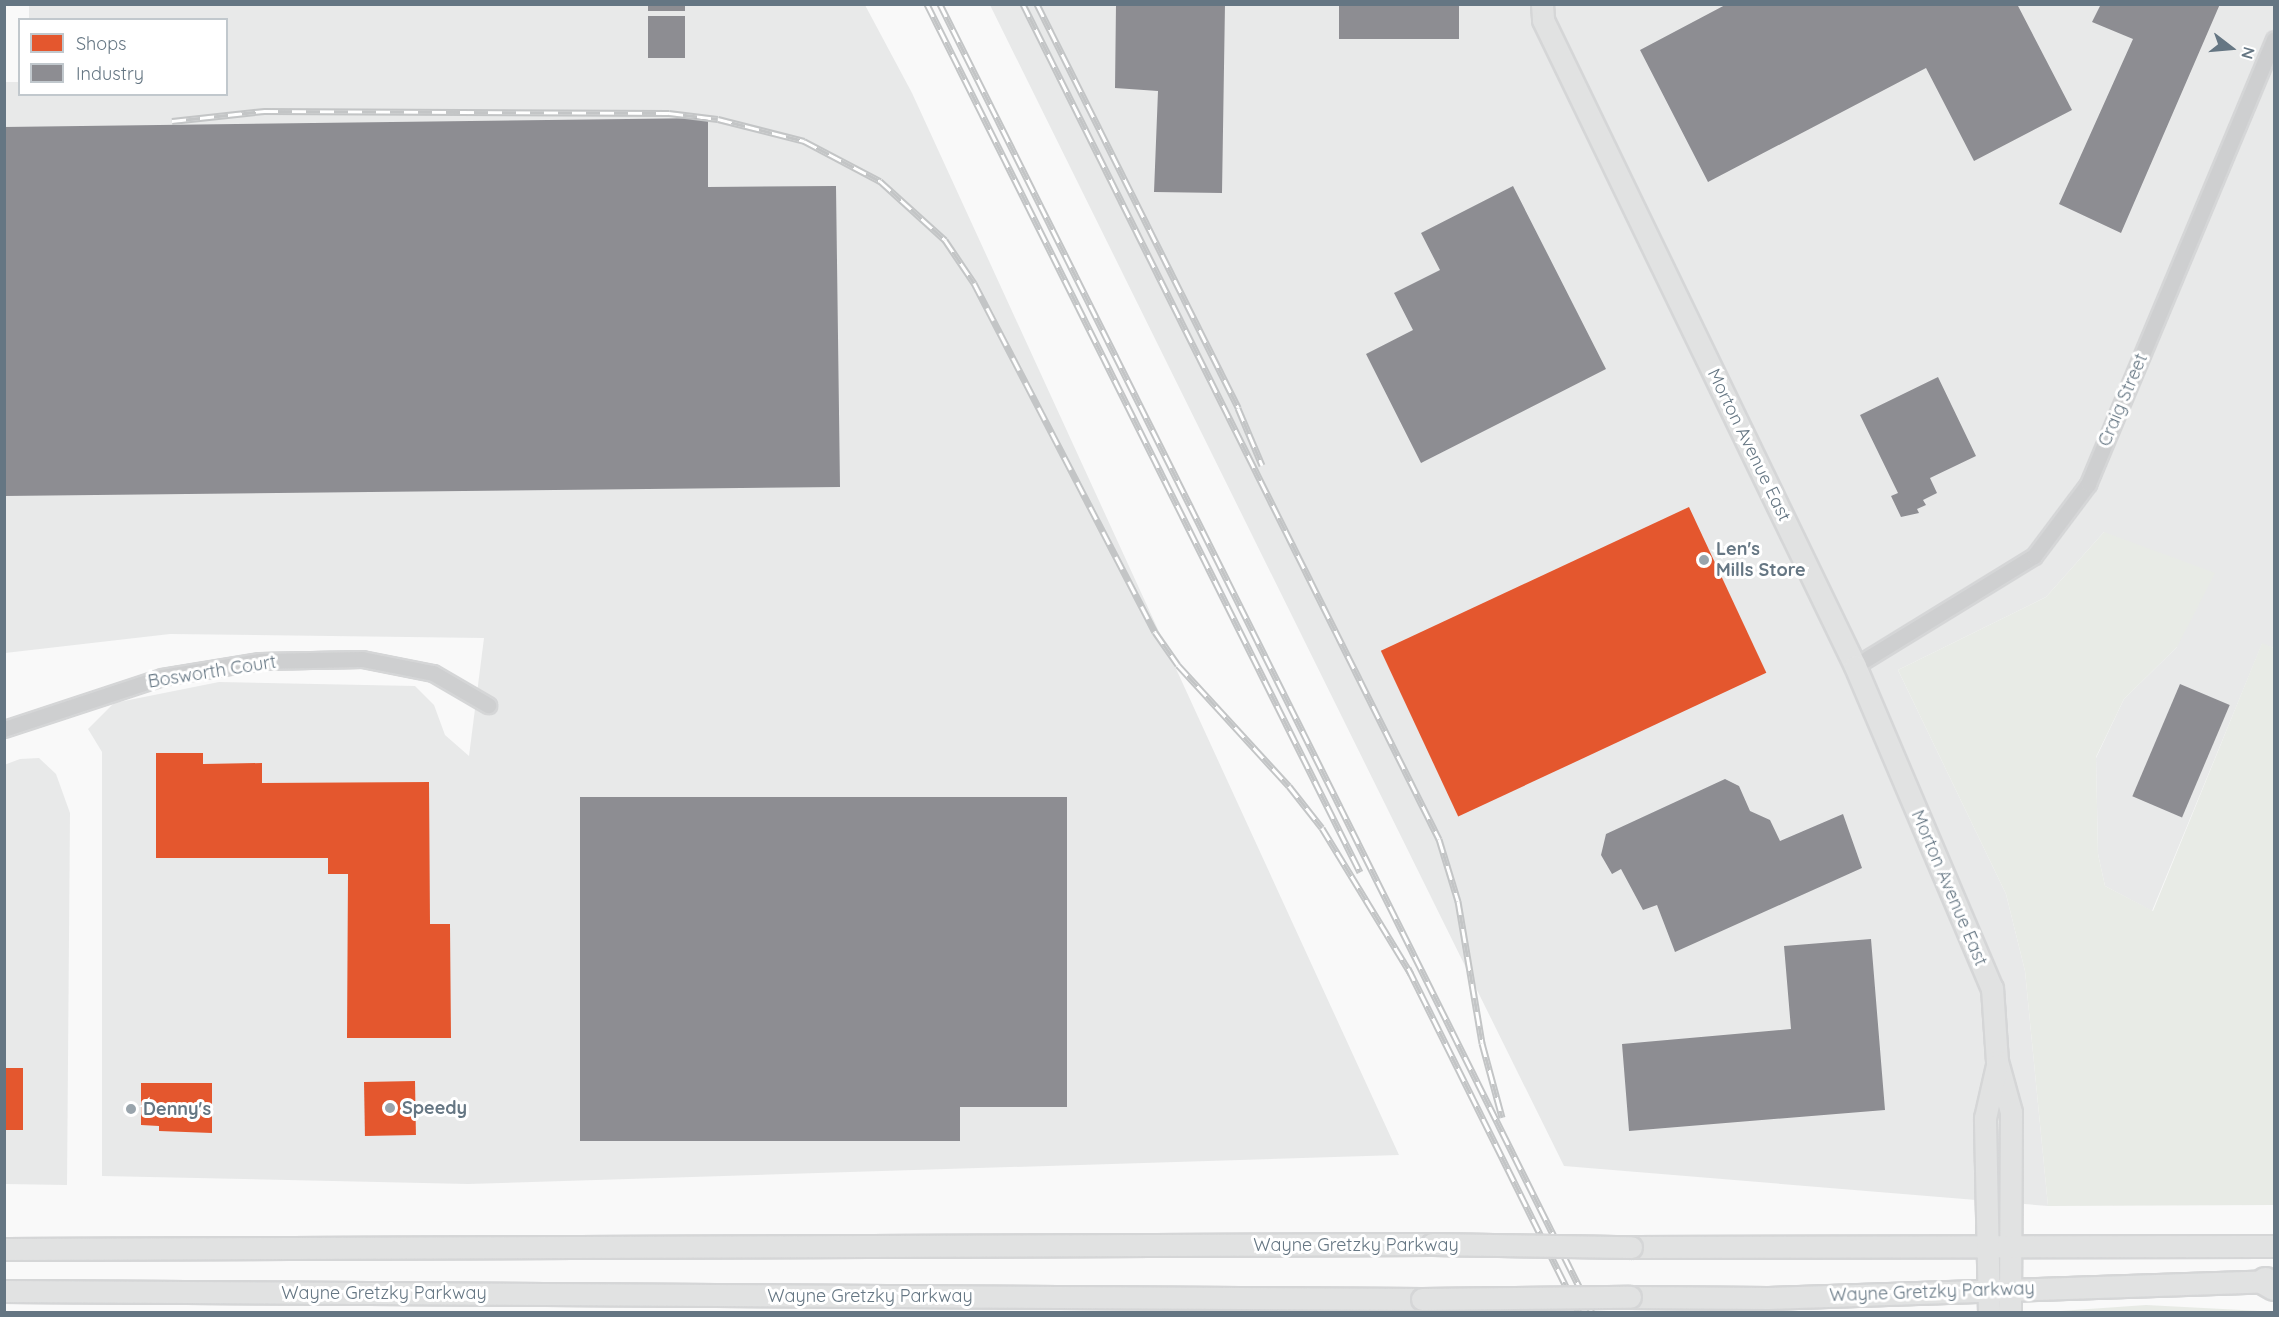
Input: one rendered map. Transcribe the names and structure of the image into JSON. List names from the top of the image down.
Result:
{
  "streets": {
    "main road": ["Morton Avenue East", "Wayne Gretzky Parkway"],
    "street": ["Craig Street", "Bosworth Court"]
  },
  "crossings": [
    ["Craig Street", "Morton Avenue East"],
    ["Morton Avenue East", "Wayne Gretzky Parkway"]
  ],
  "places": ["Len's Mills Store", "Speedy", "Denny's"],
  "legend": ["Shops", "Industry"],
  "north": "right"
}
